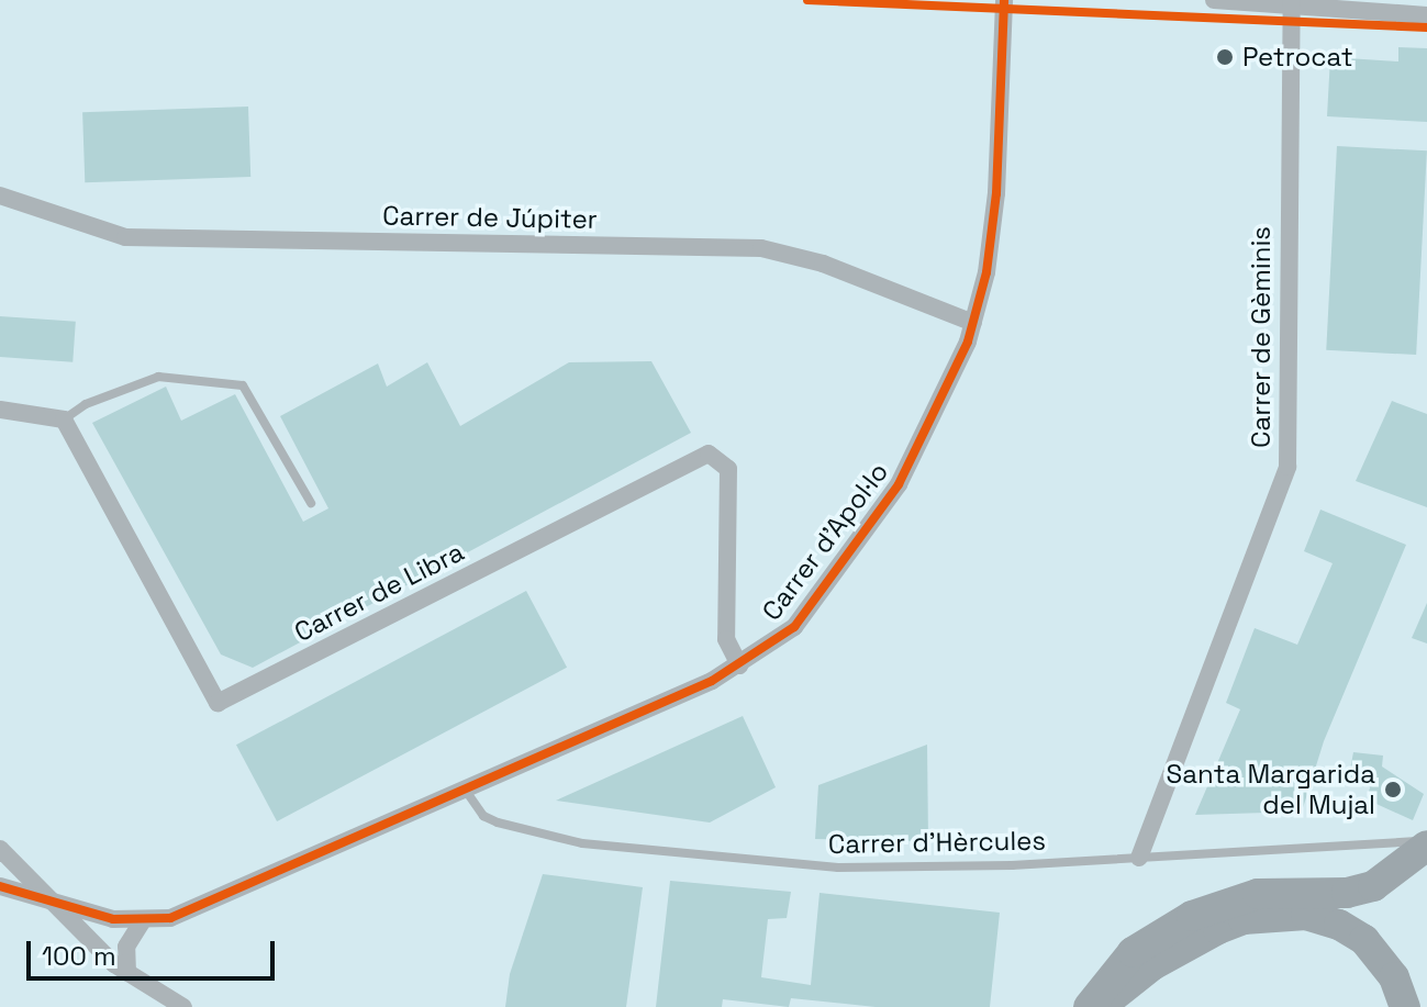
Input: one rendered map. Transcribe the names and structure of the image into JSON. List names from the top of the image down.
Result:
{
  "streets": {
    "street": [
      "Carrer de Júpiter",
      "Carrer de Gèminis",
      "Carrer d'Apol·lo",
      "Carrer de Libra"
    ],
    "lane": ["Carrer d'Hèrcules"]
  },
  "crossings": [
    ["Carrer de Júpiter", "Carrer d'Apol·lo"],
    ["Carrer de Gèminis", "Carrer d'Hèrcules"],
    ["Carrer d'Apol·lo", "Carrer de Libra"],
    ["Carrer d'Apol·lo", "Carrer d'Hèrcules"]
  ],
  "places": ["Petrocat", "Santa Margarida del Mujal"],
  "scale_bar": "100 m"
}
